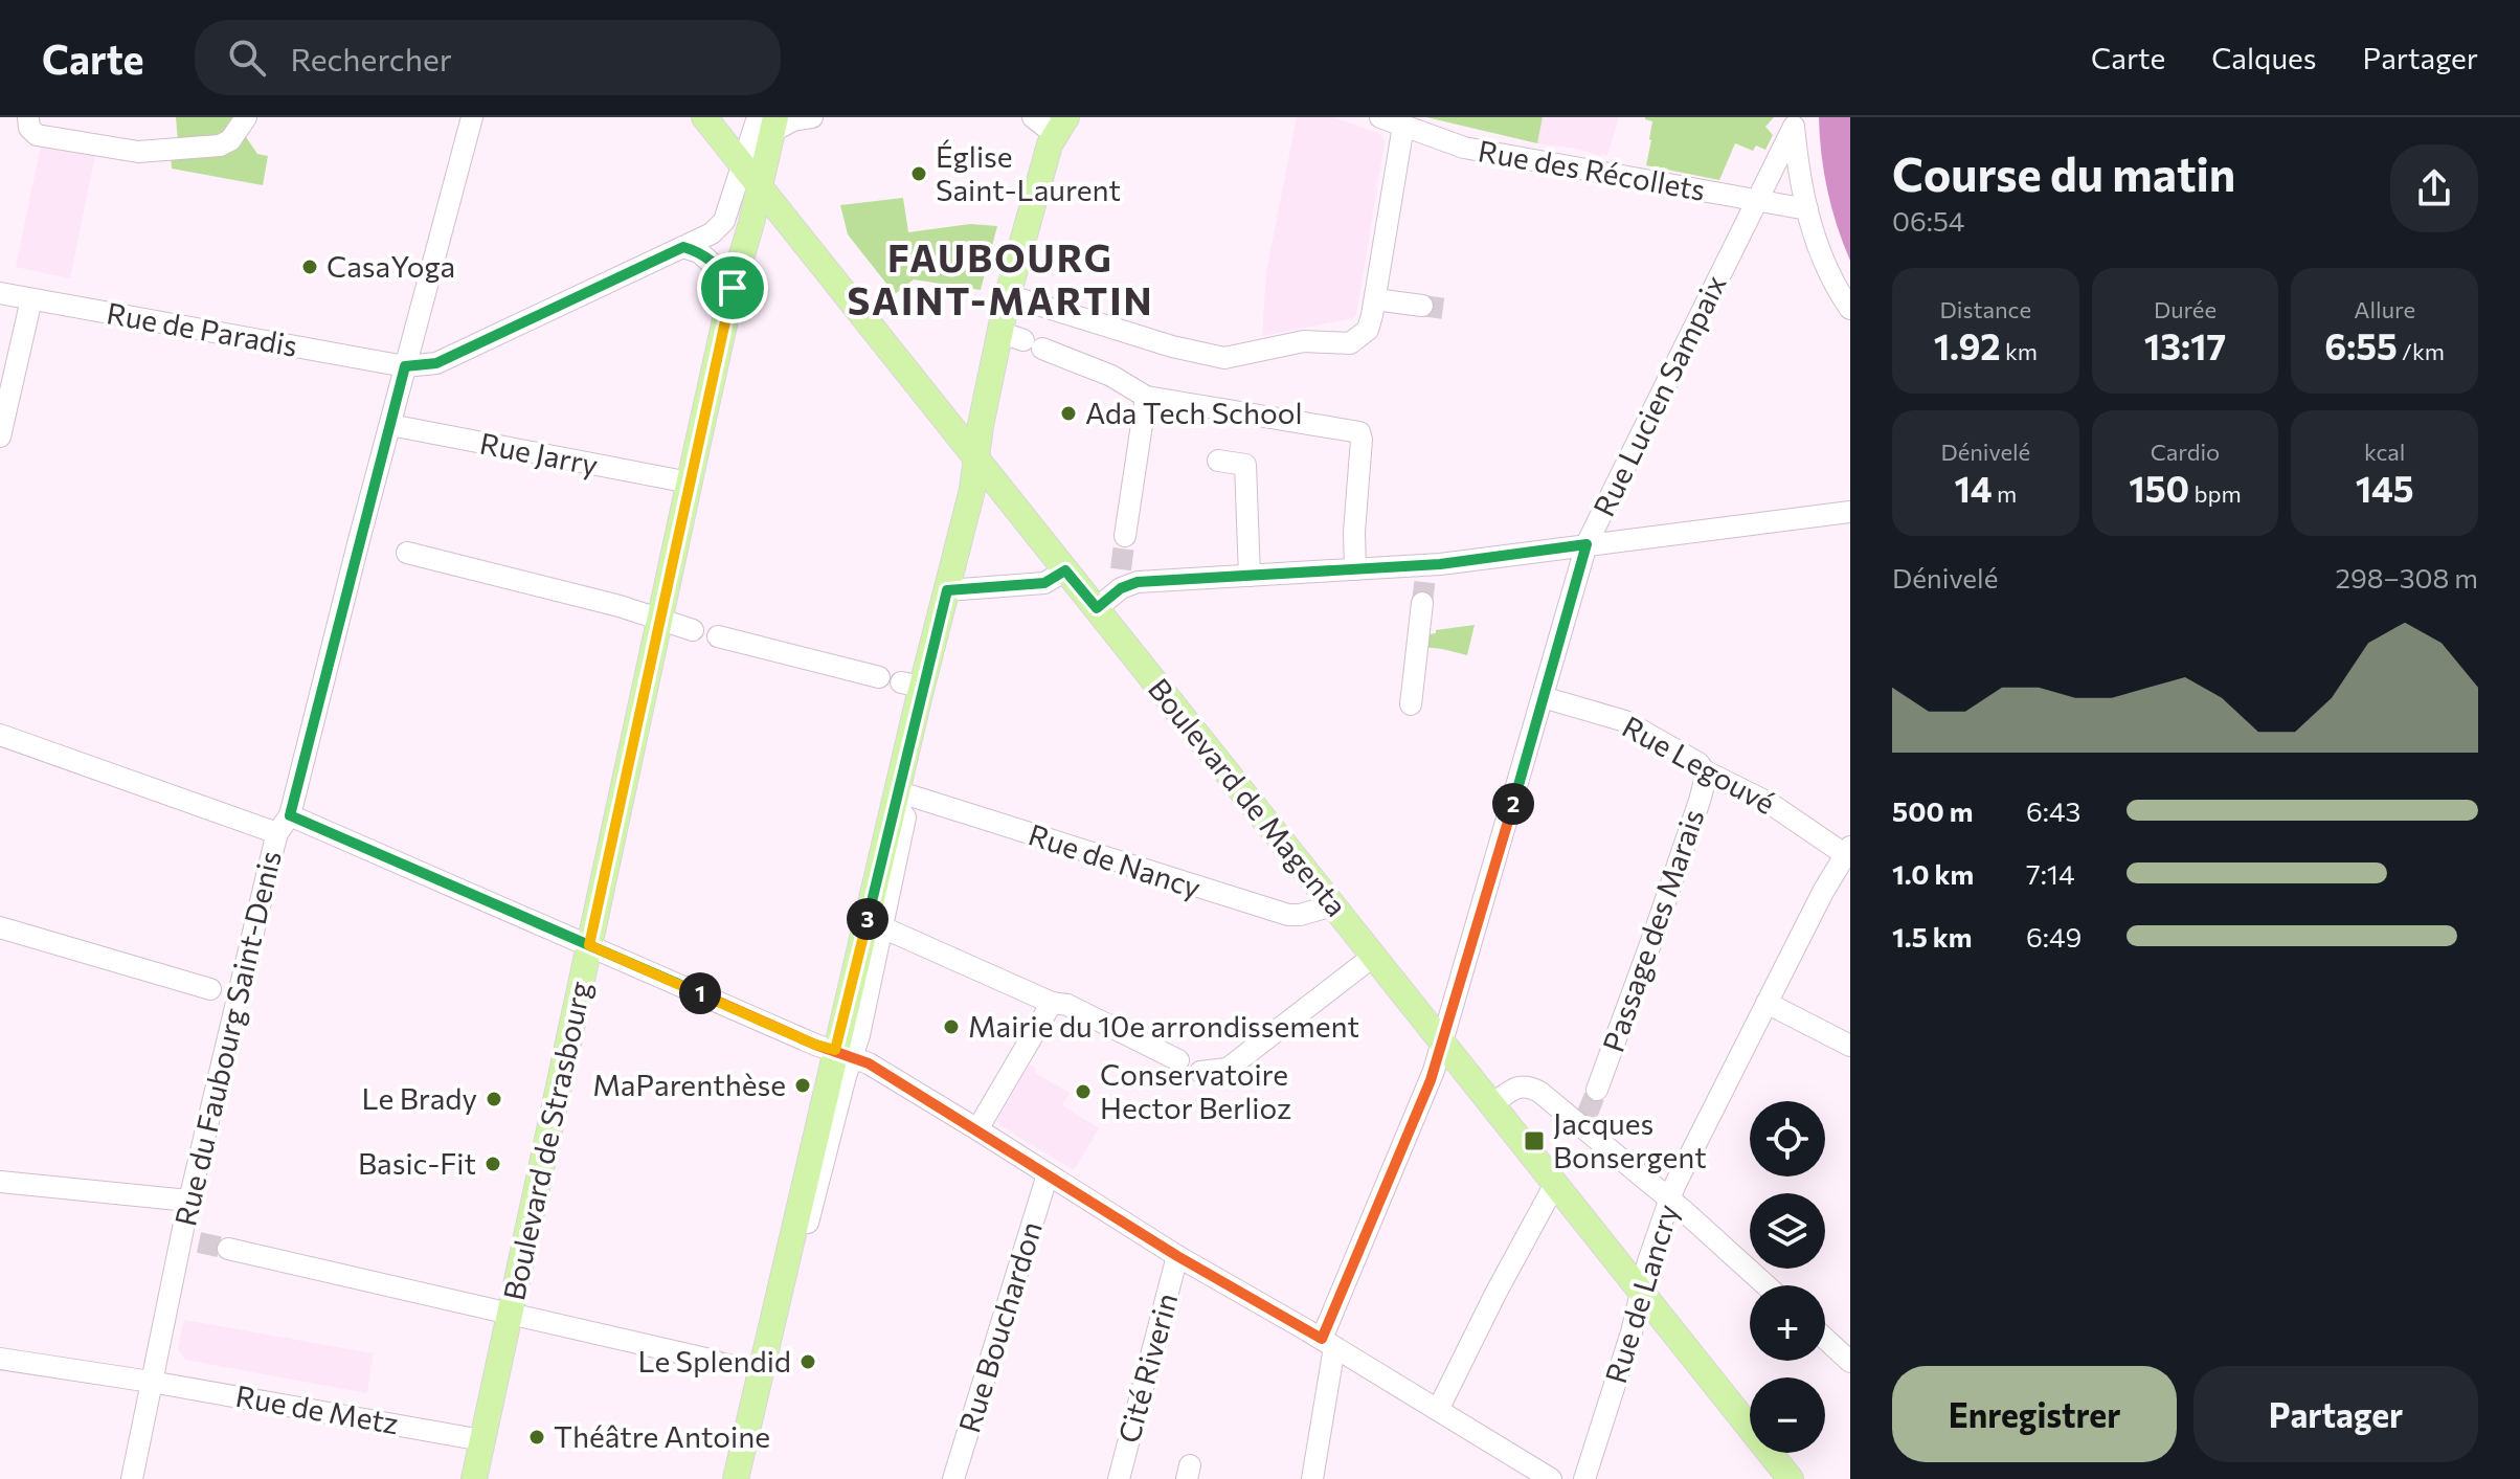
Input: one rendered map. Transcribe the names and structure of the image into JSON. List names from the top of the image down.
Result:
{
  "streets": {
    "main road": ["Boulevard de Magenta", "Boulevard de Strasbourg"],
    "street": [
      "Rue des Récollets",
      "Rue de Paradis",
      "Rue Lucien Sampaix",
      "Rue Jarry",
      "Rue Legouvé",
      "Rue de Nancy",
      "Passage des Marais",
      "Rue du Faubourg Saint-Denis",
      "Rue de Lancry",
      "Rue Bouchardon",
      "Cité Riverin",
      "Rue de Metz"
    ]
  },
  "crossings": [
    ["Rue des Récollets", "Rue Lucien Sampaix"],
    ["Rue de Paradis", "Rue du Faubourg Saint-Denis"],
    ["Rue Lucien Sampaix", "Rue Legouvé"],
    ["Rue Lucien Sampaix", "Boulevard de Magenta"],
    ["Rue Jarry", "Rue du Faubourg Saint-Denis"],
    ["Rue Jarry", "Boulevard de Strasbourg"],
    ["Rue Legouvé", "Passage des Marais"],
    ["Rue Legouvé", "Rue de Lancry"],
    ["Boulevard de Magenta", "Rue de Nancy"],
    ["Boulevard de Magenta", "Boulevard de Strasbourg"],
    ["Boulevard de Magenta", "Rue de Lancry"],
    ["Rue du Faubourg Saint-Denis", "Rue de Metz"],
    ["Boulevard de Strasbourg", "Rue de Metz"]
  ],
  "districts": ["FAUBOURG SAINT-MARTIN"],
  "places": {
    "other": [
      "Église Saint-Laurent",
      "CasaYoga",
      "Ada Tech School",
      "Mairie du 10e arrondissement",
      "MaParenthèse",
      "Conservatoire Hector Berlioz",
      "Le Brady",
      "Basic-Fit",
      "Le Splendid",
      "Théâtre Antoine"
    ],
    "transit": ["Jacques Bonsergent"]
  },
  "page": {
    "header": "Carte",
    "search": "Rechercher",
    "nav": ["Carte", "Calques", "Partager"],
    "heading": ["Course du matin", "06:54"],
    "stats": [
      ["Distance", "1.92 km"],
      ["Durée", "13:17"],
      ["Allure", "6:55 /km"],
      ["Dénivelé", "14 m"],
      ["Cardio", "150 bpm"],
      ["kcal", "145"]
    ],
    "chart": ["Dénivelé", "298–308 m"],
    "list": [
      {
        "name": "500 m",
        "note": "6:43"
      },
      {
        "name": "1.0 km",
        "note": "7:14"
      },
      {
        "name": "1.5 km",
        "note": "6:49"
      }
    ],
    "pins": ["2", "3", "1"],
    "map_buttons": ["+", "−"],
    "buttons": ["Enregistrer", "Partager"]
  }
}
